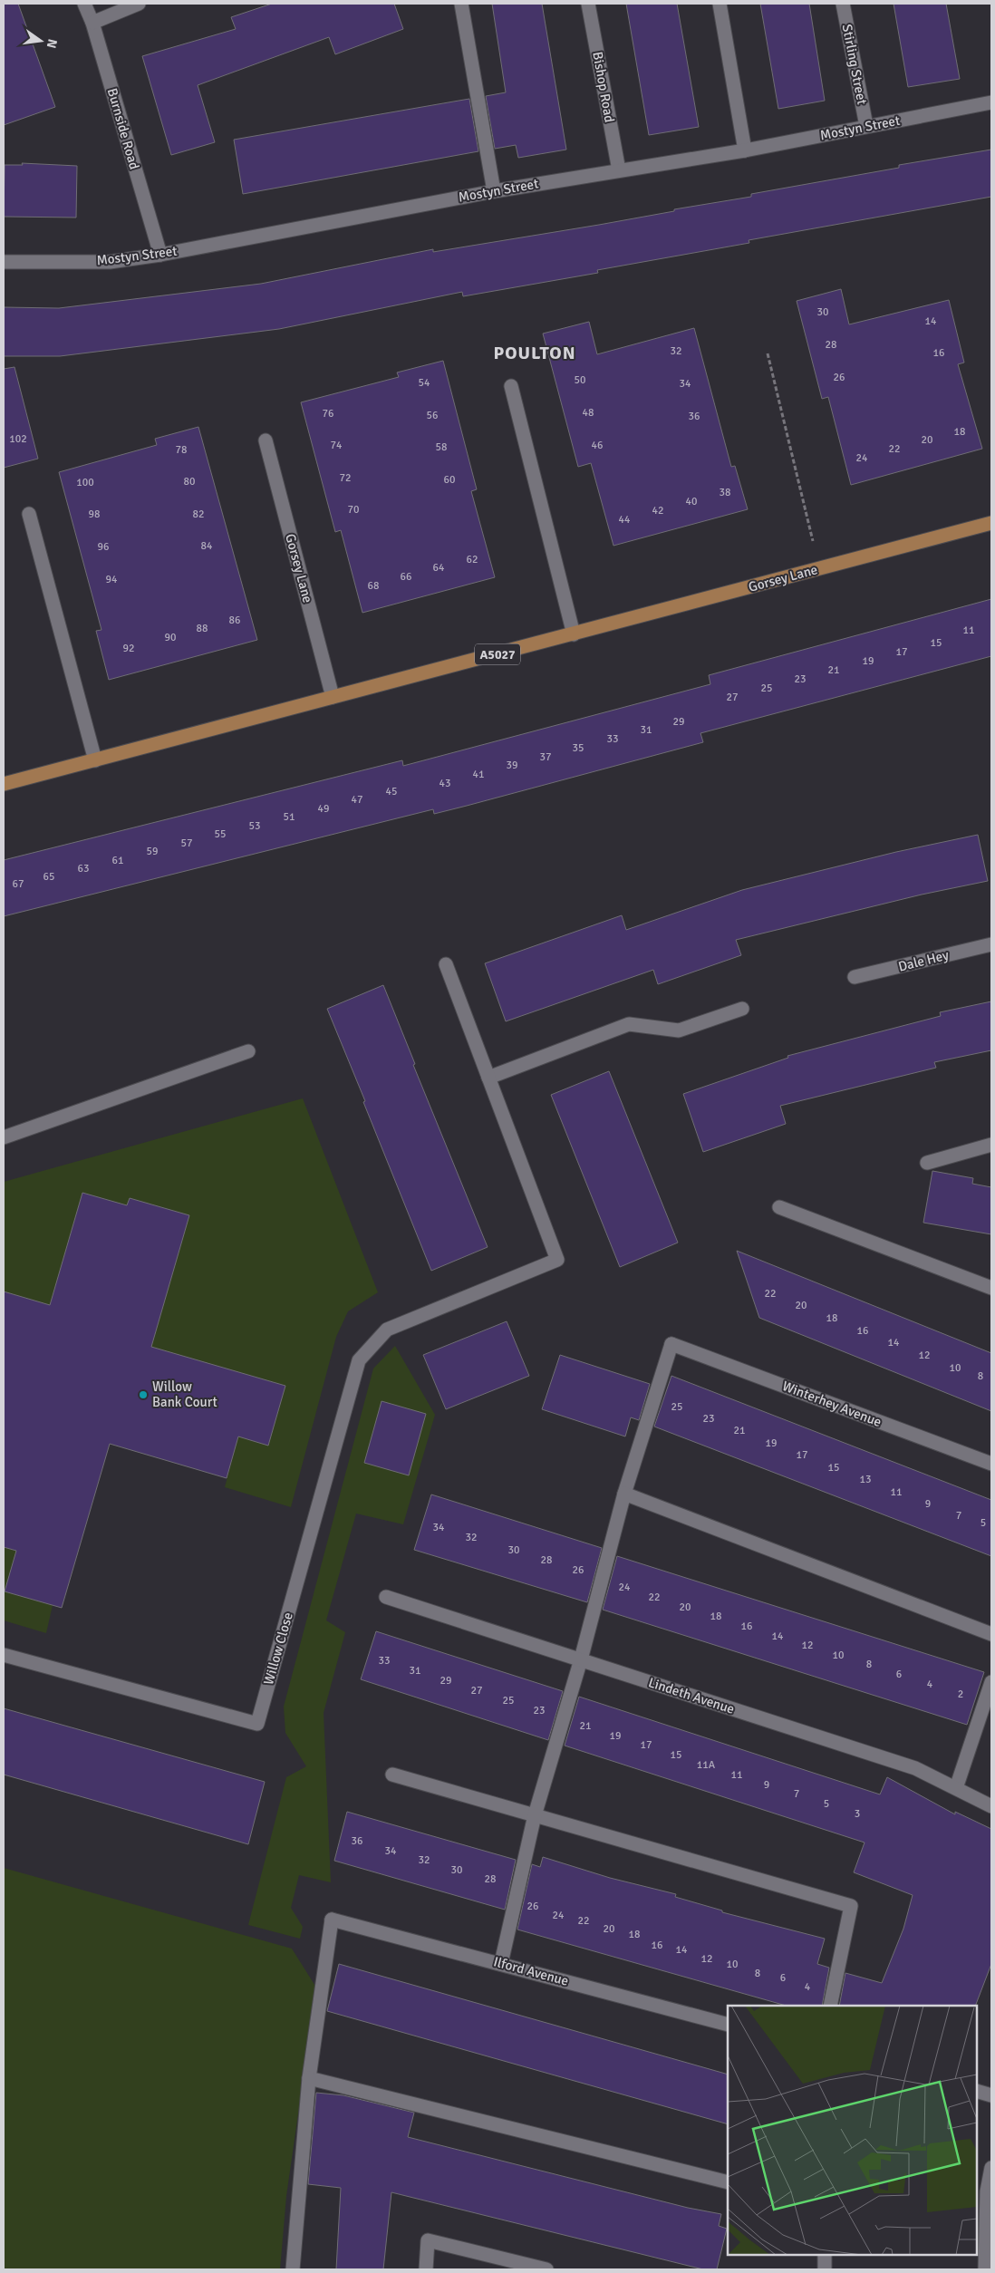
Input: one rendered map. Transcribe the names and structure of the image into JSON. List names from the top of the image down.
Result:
{
  "streets": {
    "main road": ["Gorsey Lane", "A5027"],
    "street": [
      "Stirling Street",
      "Bishop Road",
      "Mostyn Street",
      "Burnside Road",
      "Dale Hey",
      "Winterhey Avenue",
      "Willow Close",
      "Lindeth Avenue",
      "Ilford Avenue"
    ]
  },
  "crossings": [
    ["Stirling Street", "Mostyn Street"],
    ["Bishop Road", "Mostyn Street"],
    ["Mostyn Street", "Burnside Road"]
  ],
  "districts": ["POULTON"],
  "places": ["Willow Bank Court"],
  "house_numbers": [
    "30",
    "14",
    "28",
    "32",
    "16",
    "26",
    "50",
    "54",
    "34",
    "48",
    "76",
    "56",
    "36",
    "18",
    "102",
    "20",
    "74",
    "46",
    "58",
    "22",
    "78",
    "24",
    "72",
    "60",
    "80",
    "100",
    "38",
    "40",
    "70",
    "42",
    "98",
    "82",
    "44",
    "84",
    "96",
    "62",
    "64",
    "66",
    "94",
    "68",
    "86",
    "88",
    "11",
    "90",
    "15",
    "92",
    "17",
    "19",
    "21",
    "23",
    "25",
    "27",
    "29",
    "31",
    "33",
    "35",
    "37",
    "39",
    "41",
    "43",
    "45",
    "47",
    "49",
    "51",
    "53",
    "55",
    "57",
    "59",
    "61",
    "63",
    "65",
    "67",
    "22",
    "20",
    "18",
    "16",
    "14",
    "12",
    "10",
    "8",
    "25",
    "23",
    "21",
    "19",
    "17",
    "15",
    "13",
    "11",
    "9",
    "7",
    "5",
    "34",
    "32",
    "30",
    "28",
    "26",
    "24",
    "22",
    "20",
    "18",
    "16",
    "14",
    "12",
    "10",
    "33",
    "8",
    "31",
    "6",
    "29",
    "4",
    "27",
    "2",
    "25",
    "23",
    "21",
    "19",
    "17",
    "15",
    "11A",
    "11",
    "9",
    "7",
    "5",
    "3",
    "36",
    "34",
    "32",
    "30",
    "28",
    "26",
    "24",
    "22",
    "20",
    "18",
    "16",
    "14",
    "12",
    "10",
    "8",
    "6",
    "4"
  ],
  "north": "right"
}
